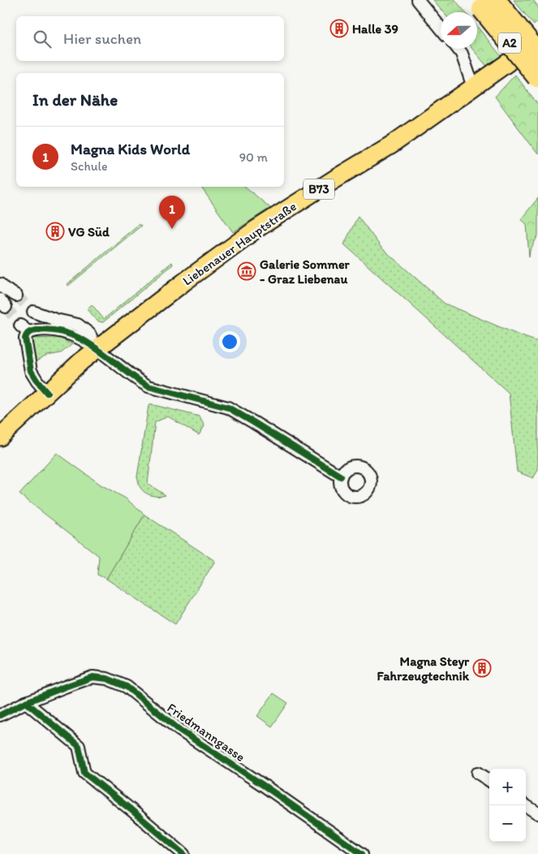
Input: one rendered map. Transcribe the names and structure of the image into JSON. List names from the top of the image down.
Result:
{
  "streets": {
    "highway": ["A2"],
    "main road": ["B73", "Liebenauer Hauptstraße"],
    "street": ["Friedmanngasse"]
  },
  "places": {
    "building": ["Halle 39", "VG Süd", "Magna Steyr Fahrzeugtechnik"],
    "museum": ["Galerie Sommer - Graz Liebenau"]
  },
  "north": "left",
  "page": {
    "search": "Hier suchen",
    "heading": "In der Nähe",
    "list": [
      {
        "mark": "1",
        "name": "Magna Kids World",
        "note": "Schule",
        "value": "90 m"
      }
    ],
    "pins": "1",
    "map_buttons": ["+", "−"]
  }
}
